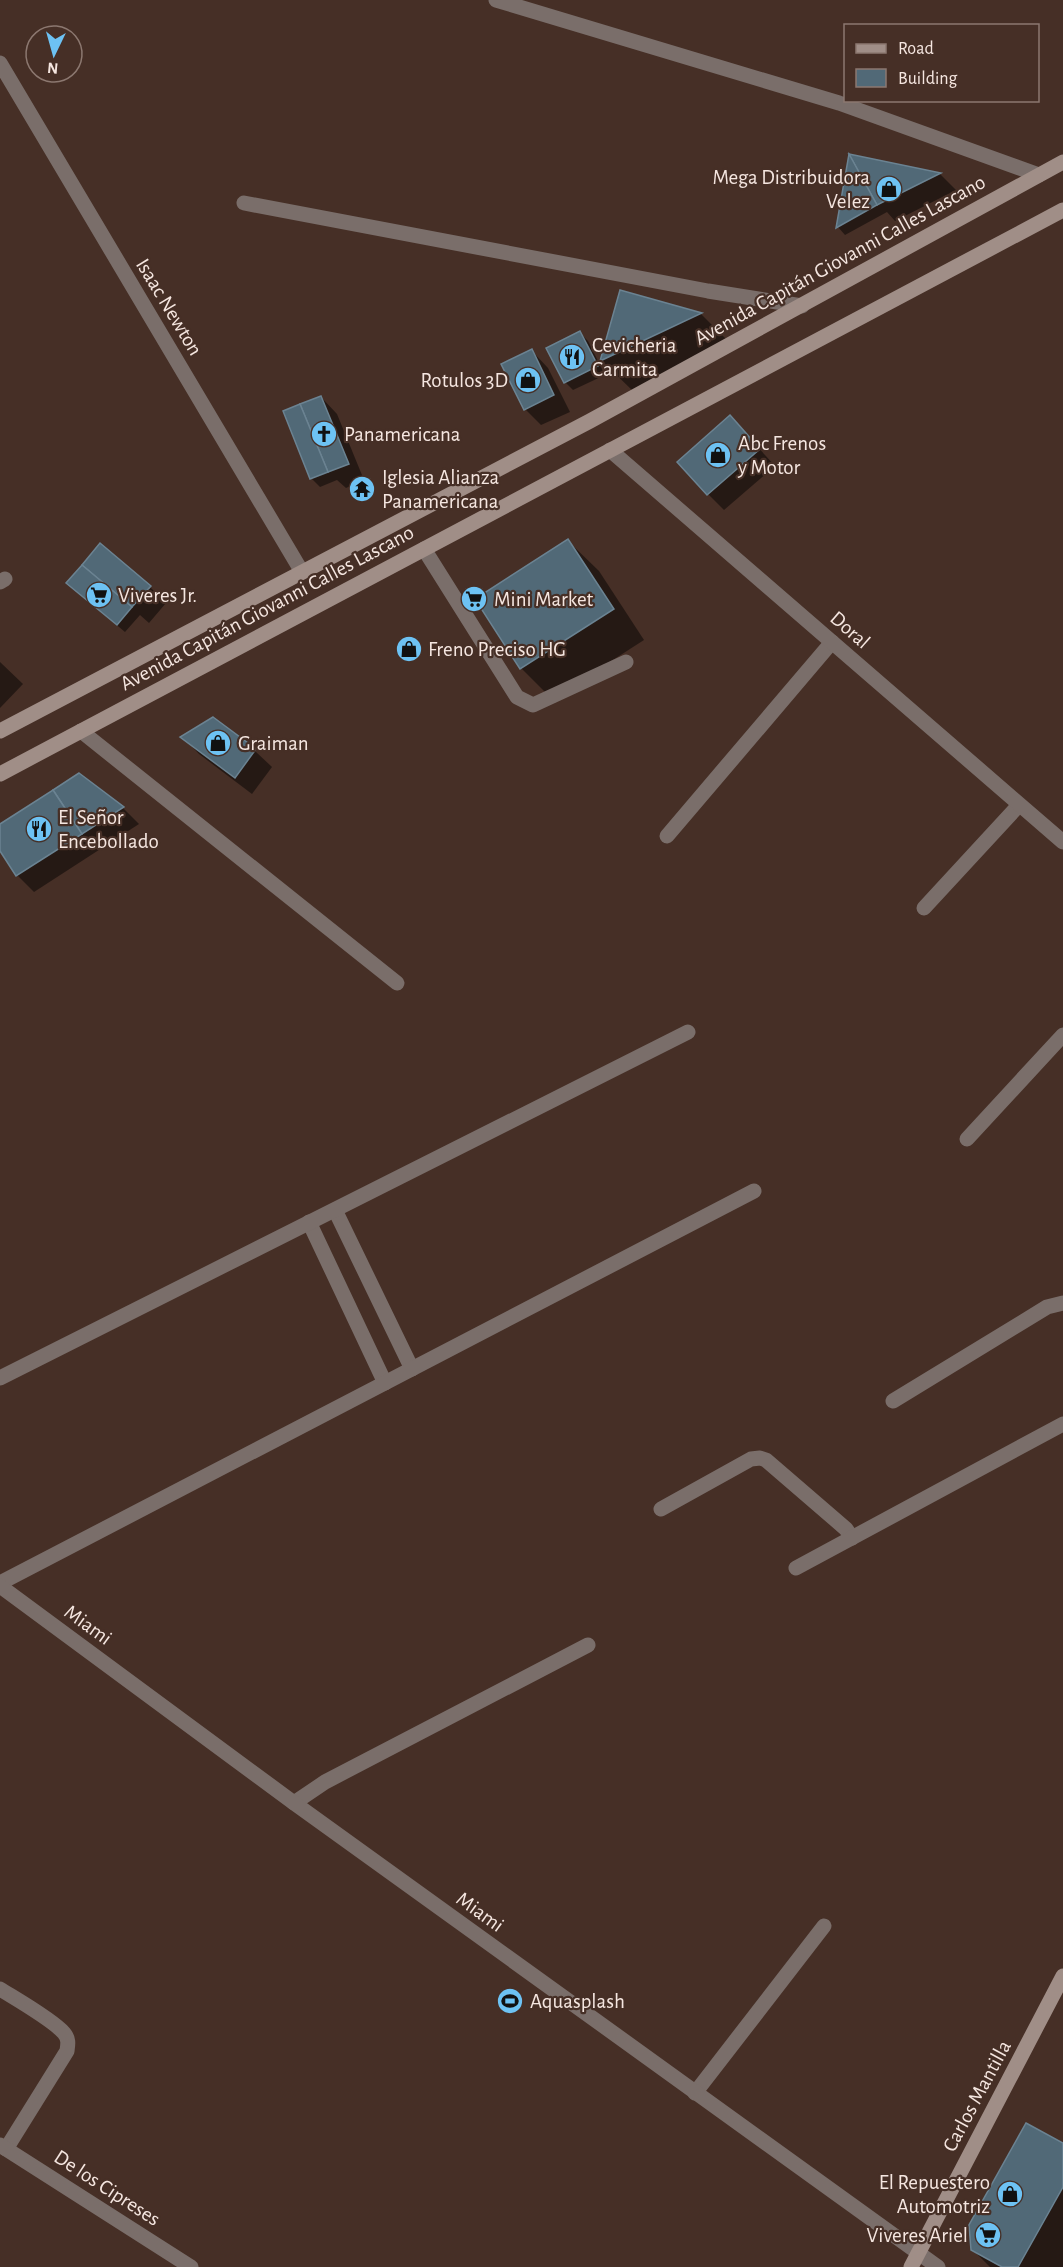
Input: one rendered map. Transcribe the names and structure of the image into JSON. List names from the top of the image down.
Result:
{
  "streets": {
    "main road": ["Avenida Capitán Giovanni Calles Lascano", "Carlos Mantilla"],
    "street": [
      "Isaac Newton",
      "Doral",
      "Miami",
      "De los Cipreses"
    ]
  },
  "crossings": [
    ["Avenida Capitán Giovanni Calles Lascano", "Isaac Newton"],
    ["Avenida Capitán Giovanni Calles Lascano", "Doral"],
    ["Miami", "Carlos Mantilla"]
  ],
  "places": {
    "shop": [
      "Mega Distribuidora Velez",
      "Rotulos 3D",
      "Abc Frenos y Motor",
      "Freno Preciso HG",
      "Graiman",
      "El Repuestero Automotriz"
    ],
    "restaurant": ["Cevicheria Carmita", "El Señor Encebollado"],
    "church": ["Panamericana"],
    "temple": ["Iglesia Alianza Panamericana"],
    "supermarket": ["Viveres Jr.", "Mini Market", "Viveres Ariel"],
    "sports": ["Aquasplash"]
  },
  "legend": ["Road", "Building"],
  "north": "bottom"
}
